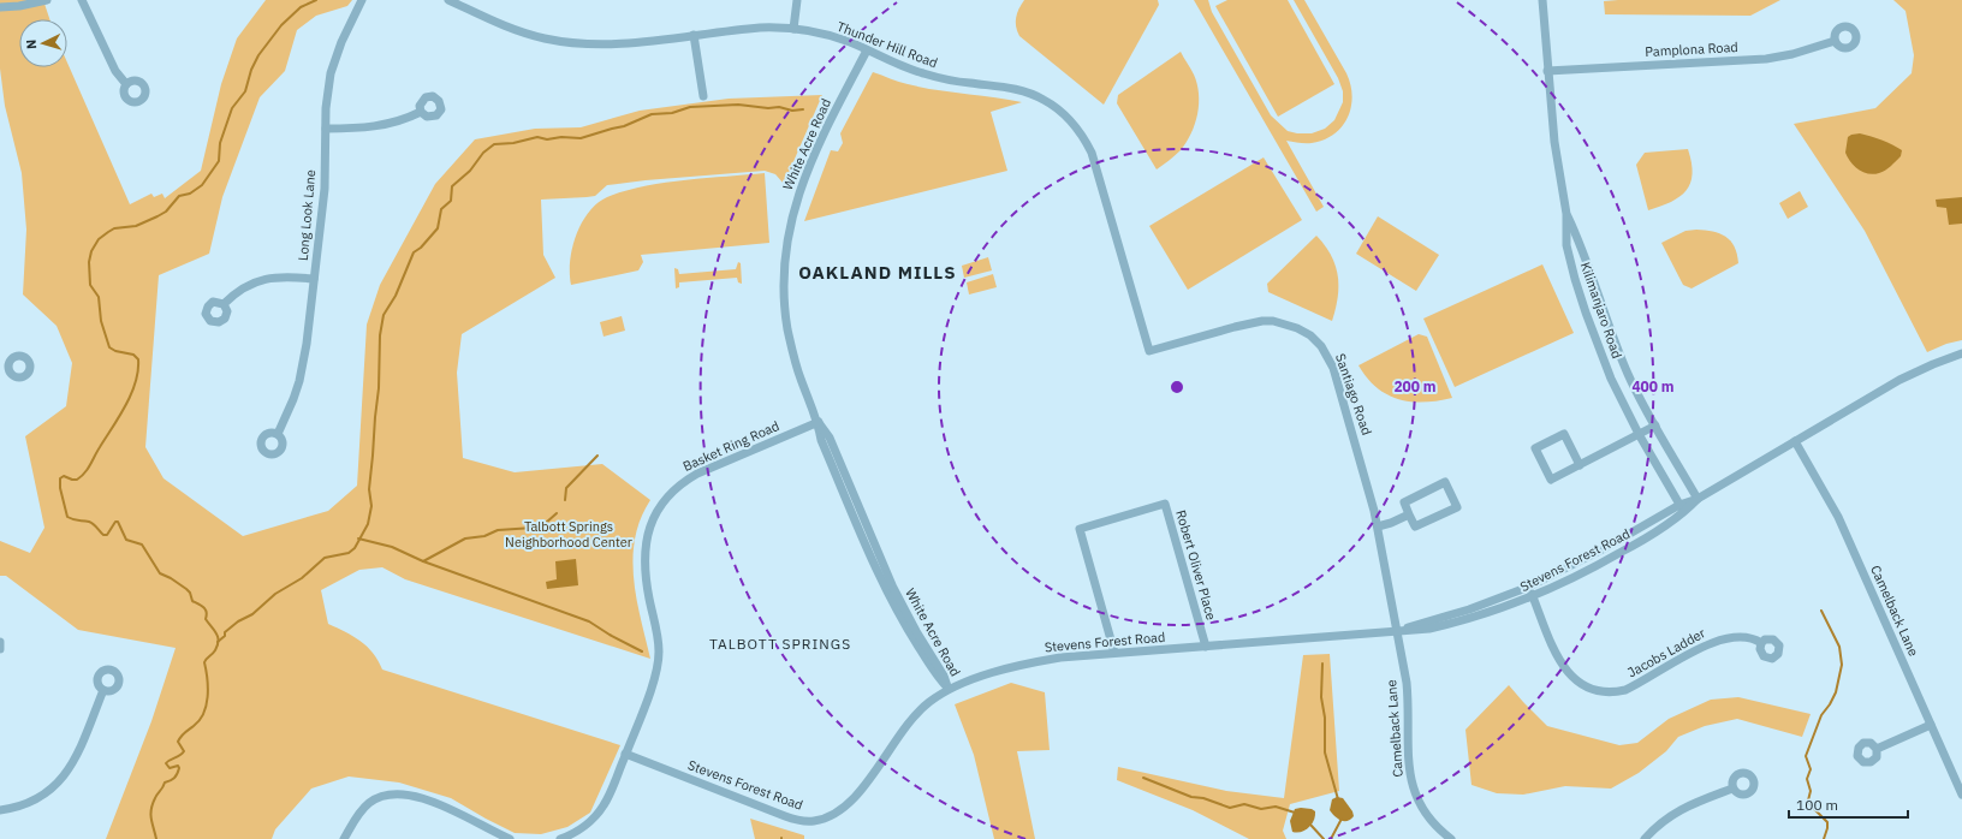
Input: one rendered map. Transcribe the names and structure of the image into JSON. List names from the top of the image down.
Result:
{
  "streets": {
    "street": [
      "Thunder Hill Road",
      "Pamplona Road",
      "White Acre Road",
      "Long Look Lane",
      "Kilimanjaro Road",
      "Santiago Road",
      "Basket Ring Road",
      "Stevens Forest Road",
      "Robert Oliver Place",
      "Camelback Lane",
      "Jacobs Ladder"
    ]
  },
  "crossings": [
    ["Thunder Hill Road", "White Acre Road"],
    ["Thunder Hill Road", "Santiago Road"],
    ["Pamplona Road", "Kilimanjaro Road"],
    ["White Acre Road", "Basket Ring Road"],
    ["White Acre Road", "Stevens Forest Road"],
    ["Kilimanjaro Road", "Stevens Forest Road"],
    ["Santiago Road", "Stevens Forest Road"],
    ["Santiago Road", "Camelback Lane"],
    ["Basket Ring Road", "Stevens Forest Road"],
    ["Stevens Forest Road", "Robert Oliver Place"],
    ["Stevens Forest Road", "Camelback Lane"],
    ["Stevens Forest Road", "Jacobs Ladder"]
  ],
  "districts": ["OAKLAND MILLS", "TALBOTT SPRINGS"],
  "parks": ["Talbott Springs Neighborhood Center"],
  "scale_bar": "100 m",
  "north": "left",
  "rings": ["200 m", "400 m"]
}
